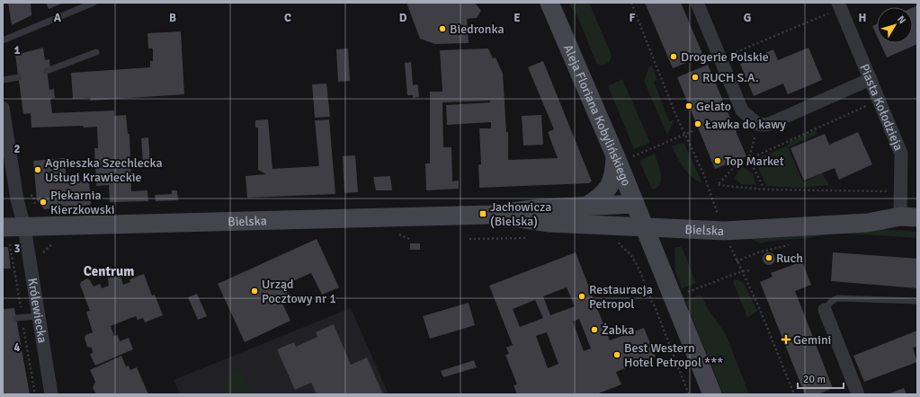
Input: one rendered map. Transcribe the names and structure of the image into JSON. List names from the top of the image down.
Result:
{
  "streets": {
    "street": [
      "Piasta Kołodzieja",
      "Aleja Floriana Kobylińskiego",
      "Bielska",
      "Królewiecka"
    ]
  },
  "crossings": [
    ["Piasta Kołodzieja", "Bielska"],
    ["Aleja Floriana Kobylińskiego", "Bielska"],
    ["Bielska", "Królewiecka"]
  ],
  "districts": ["Centrum"],
  "places": {
    "other": [
      "Biedronka",
      "Drogerie Polskie",
      "RUCH S.A.",
      "Gelato",
      "Ławka do kawy",
      "Top Market",
      "Agnieszka Szechlecka Usługi Krawieckie",
      "Piekarnia Kierzkowski",
      "Ruch",
      "Urząd Pocztowy nr 1",
      "Restauracja Petropol",
      "Żabka",
      "Best Western Hotel Petropol ***"
    ],
    "transit": ["Jachowicza (Bielska)"],
    "health": ["Gemini"]
  },
  "scale_bar": "20 m",
  "north": "top right",
  "grid": {
    "columns": [
      "A",
      "B",
      "C",
      "D",
      "E",
      "F",
      "G",
      "H"
    ],
    "rows": [
      "1",
      "2",
      "3",
      "4"
    ]
  }
}
